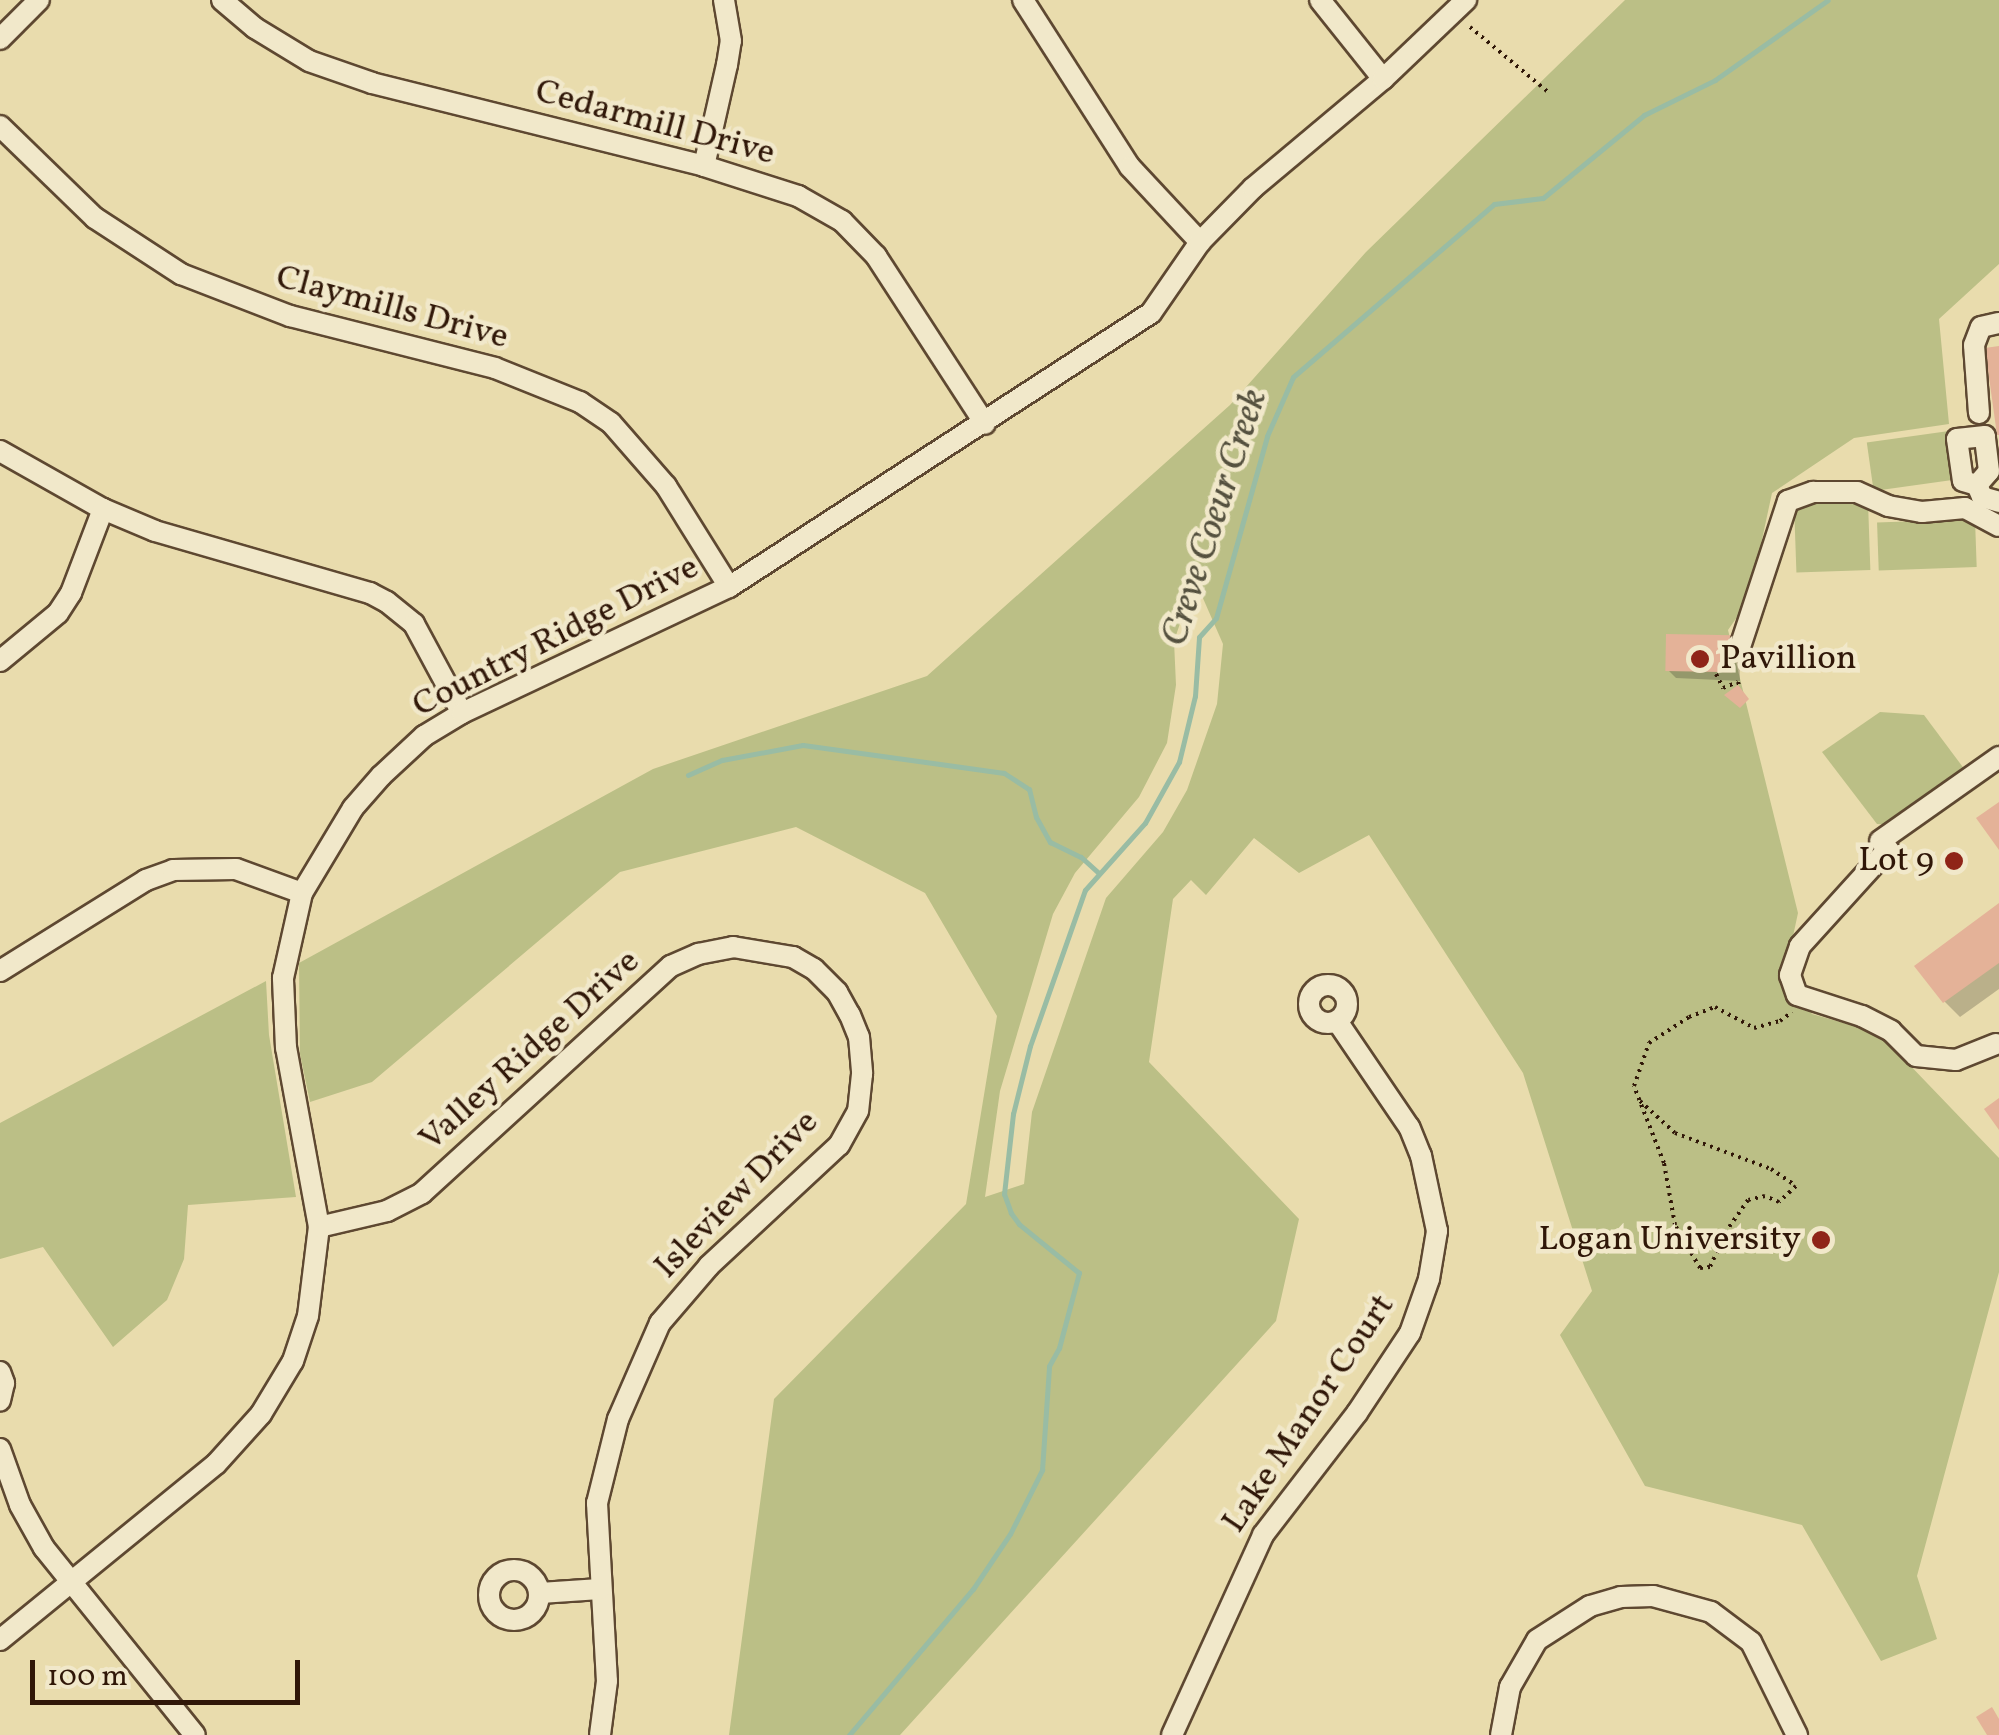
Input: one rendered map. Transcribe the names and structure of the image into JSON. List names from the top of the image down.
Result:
{
  "streets": {
    "street": [
      "Cedarmill Drive",
      "Claymills Drive",
      "Country Ridge Drive",
      "Valley Ridge Drive",
      "Isleview Drive",
      "Lake Manor Court"
    ]
  },
  "crossings": [
    ["Cedarmill Drive", "Country Ridge Drive"],
    ["Claymills Drive", "Country Ridge Drive"],
    ["Country Ridge Drive", "Valley Ridge Drive"],
    ["Valley Ridge Drive", "Isleview Drive"]
  ],
  "water": ["Creve Coeur Creek"],
  "places": ["Pavillion", "Lot 9", "Logan University"],
  "scale_bar": "100 m"
}
